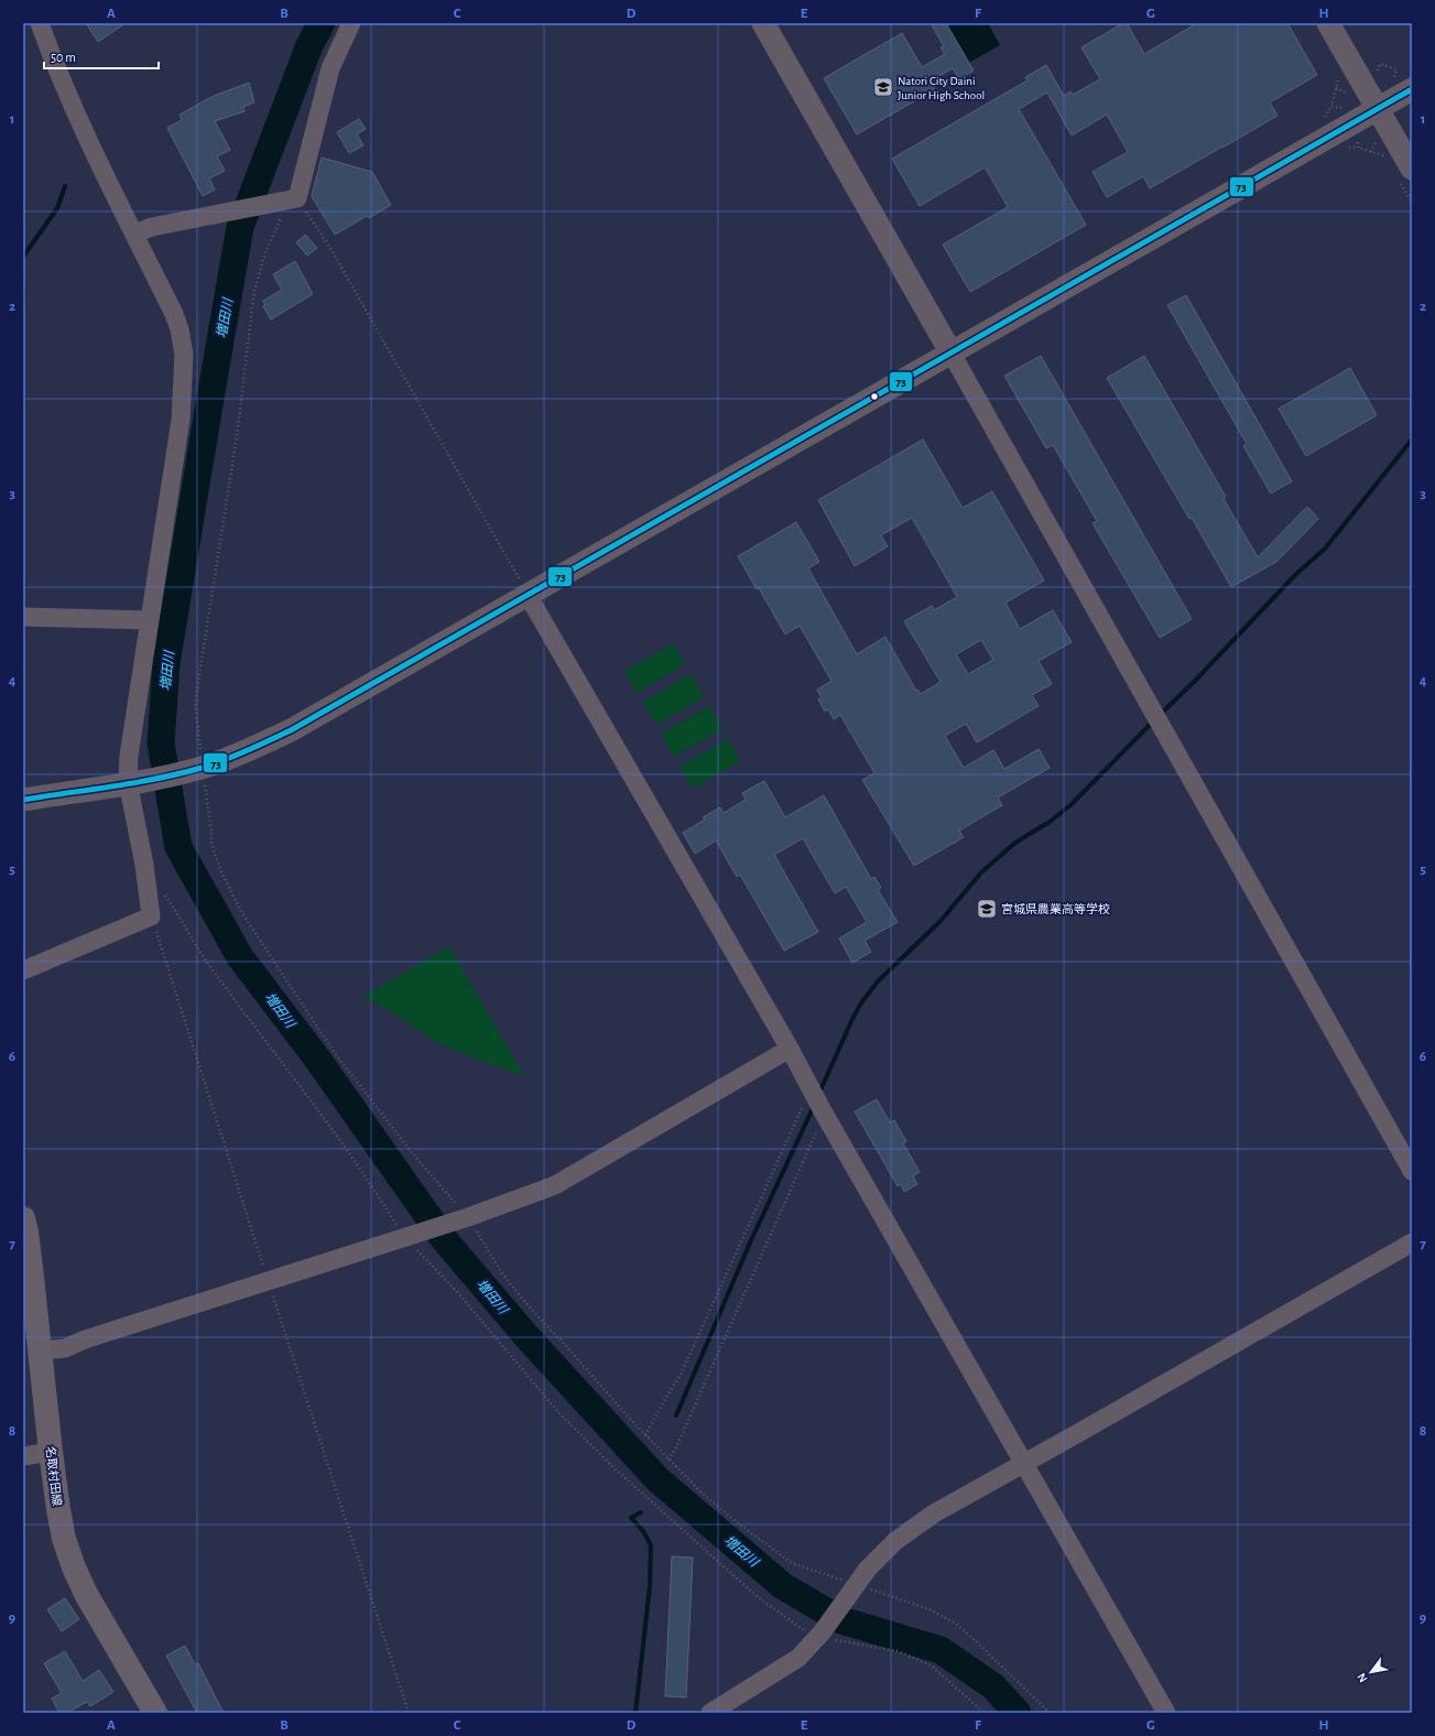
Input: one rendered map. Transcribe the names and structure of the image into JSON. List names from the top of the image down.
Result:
{
  "streets": {
    "main road": ["名取村田線"]
  },
  "water": ["増田川"],
  "places": {
    "school or university": ["Natori City Daini Junior High School", "宮城県農業高等学校"]
  },
  "lines": ["transit line 73"],
  "scale_bar": "50 m",
  "north": "bottom left",
  "grid": {
    "columns": [
      "A",
      "B",
      "C",
      "D",
      "E",
      "F",
      "G",
      "H"
    ],
    "rows": [
      "1",
      "2",
      "3",
      "4",
      "5",
      "6",
      "7",
      "8",
      "9"
    ]
  }
}
